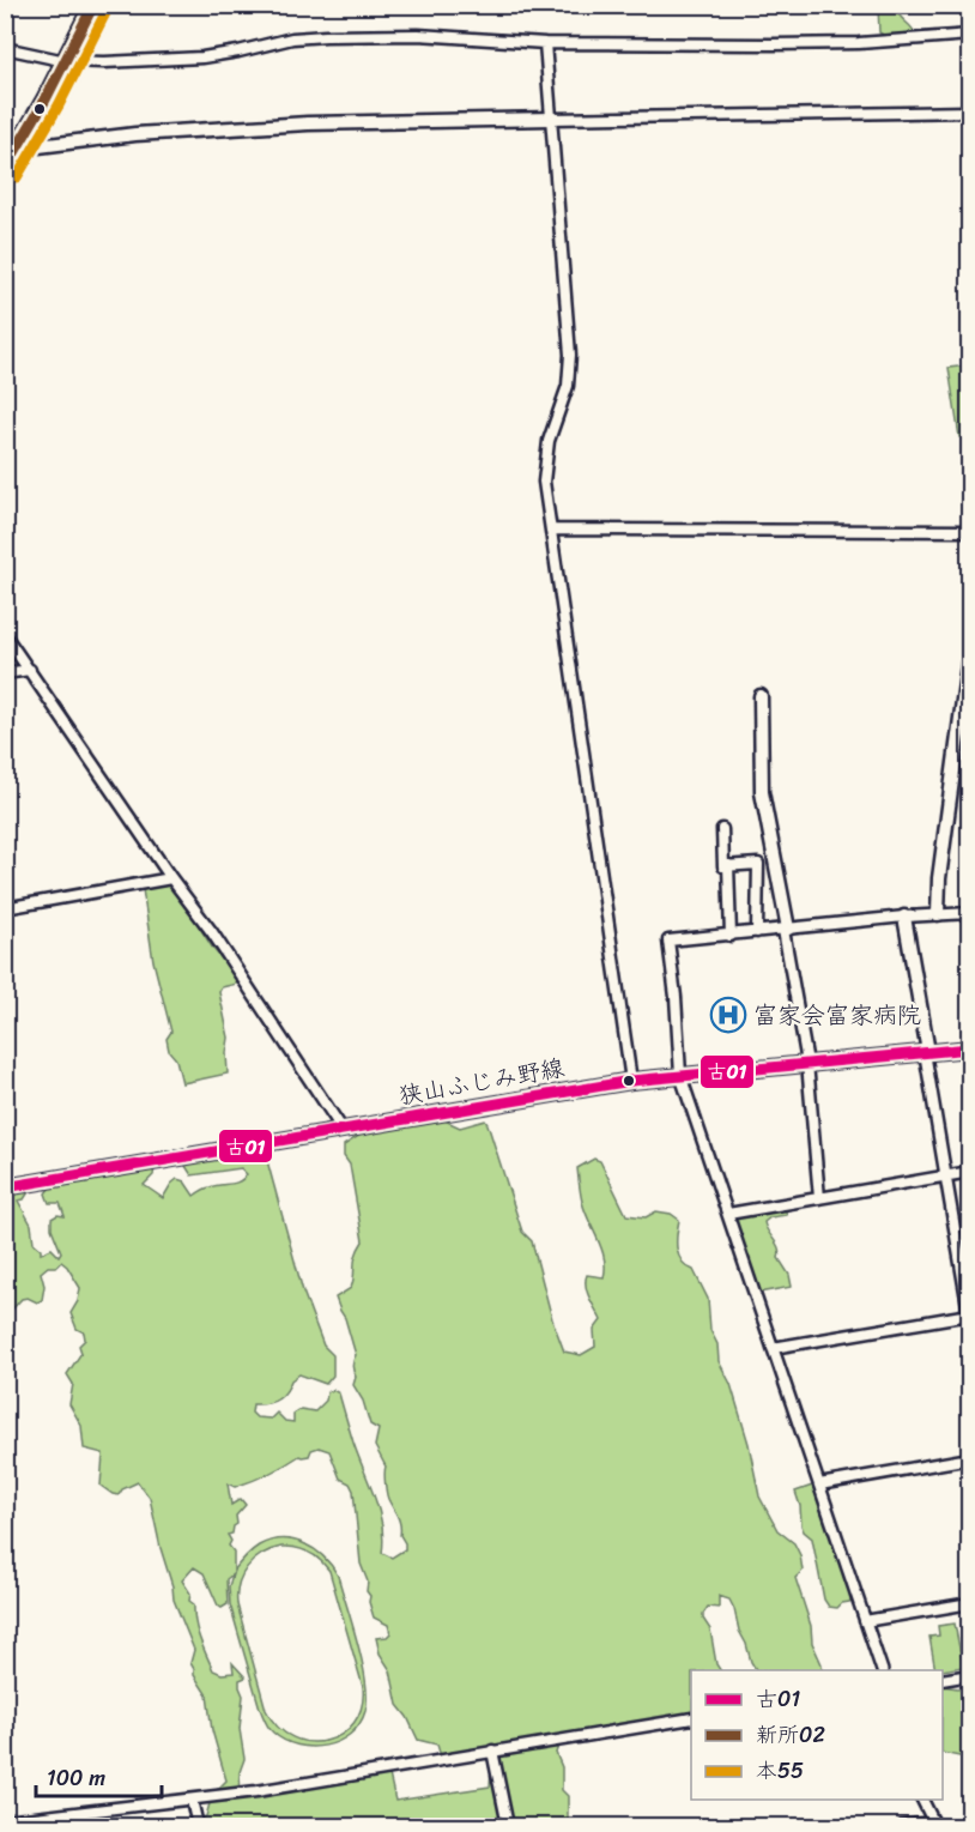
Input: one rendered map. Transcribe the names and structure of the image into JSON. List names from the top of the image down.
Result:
{
  "streets": {
    "main road": ["狭山ふじみ野線"]
  },
  "places": {
    "hospital": ["富家会富家病院"]
  },
  "lines": ["transit line 新所02", "transit line 本55", "transit line 古01"],
  "legend": ["古01", "新所02", "本55"],
  "scale_bar": "100 m"
}
